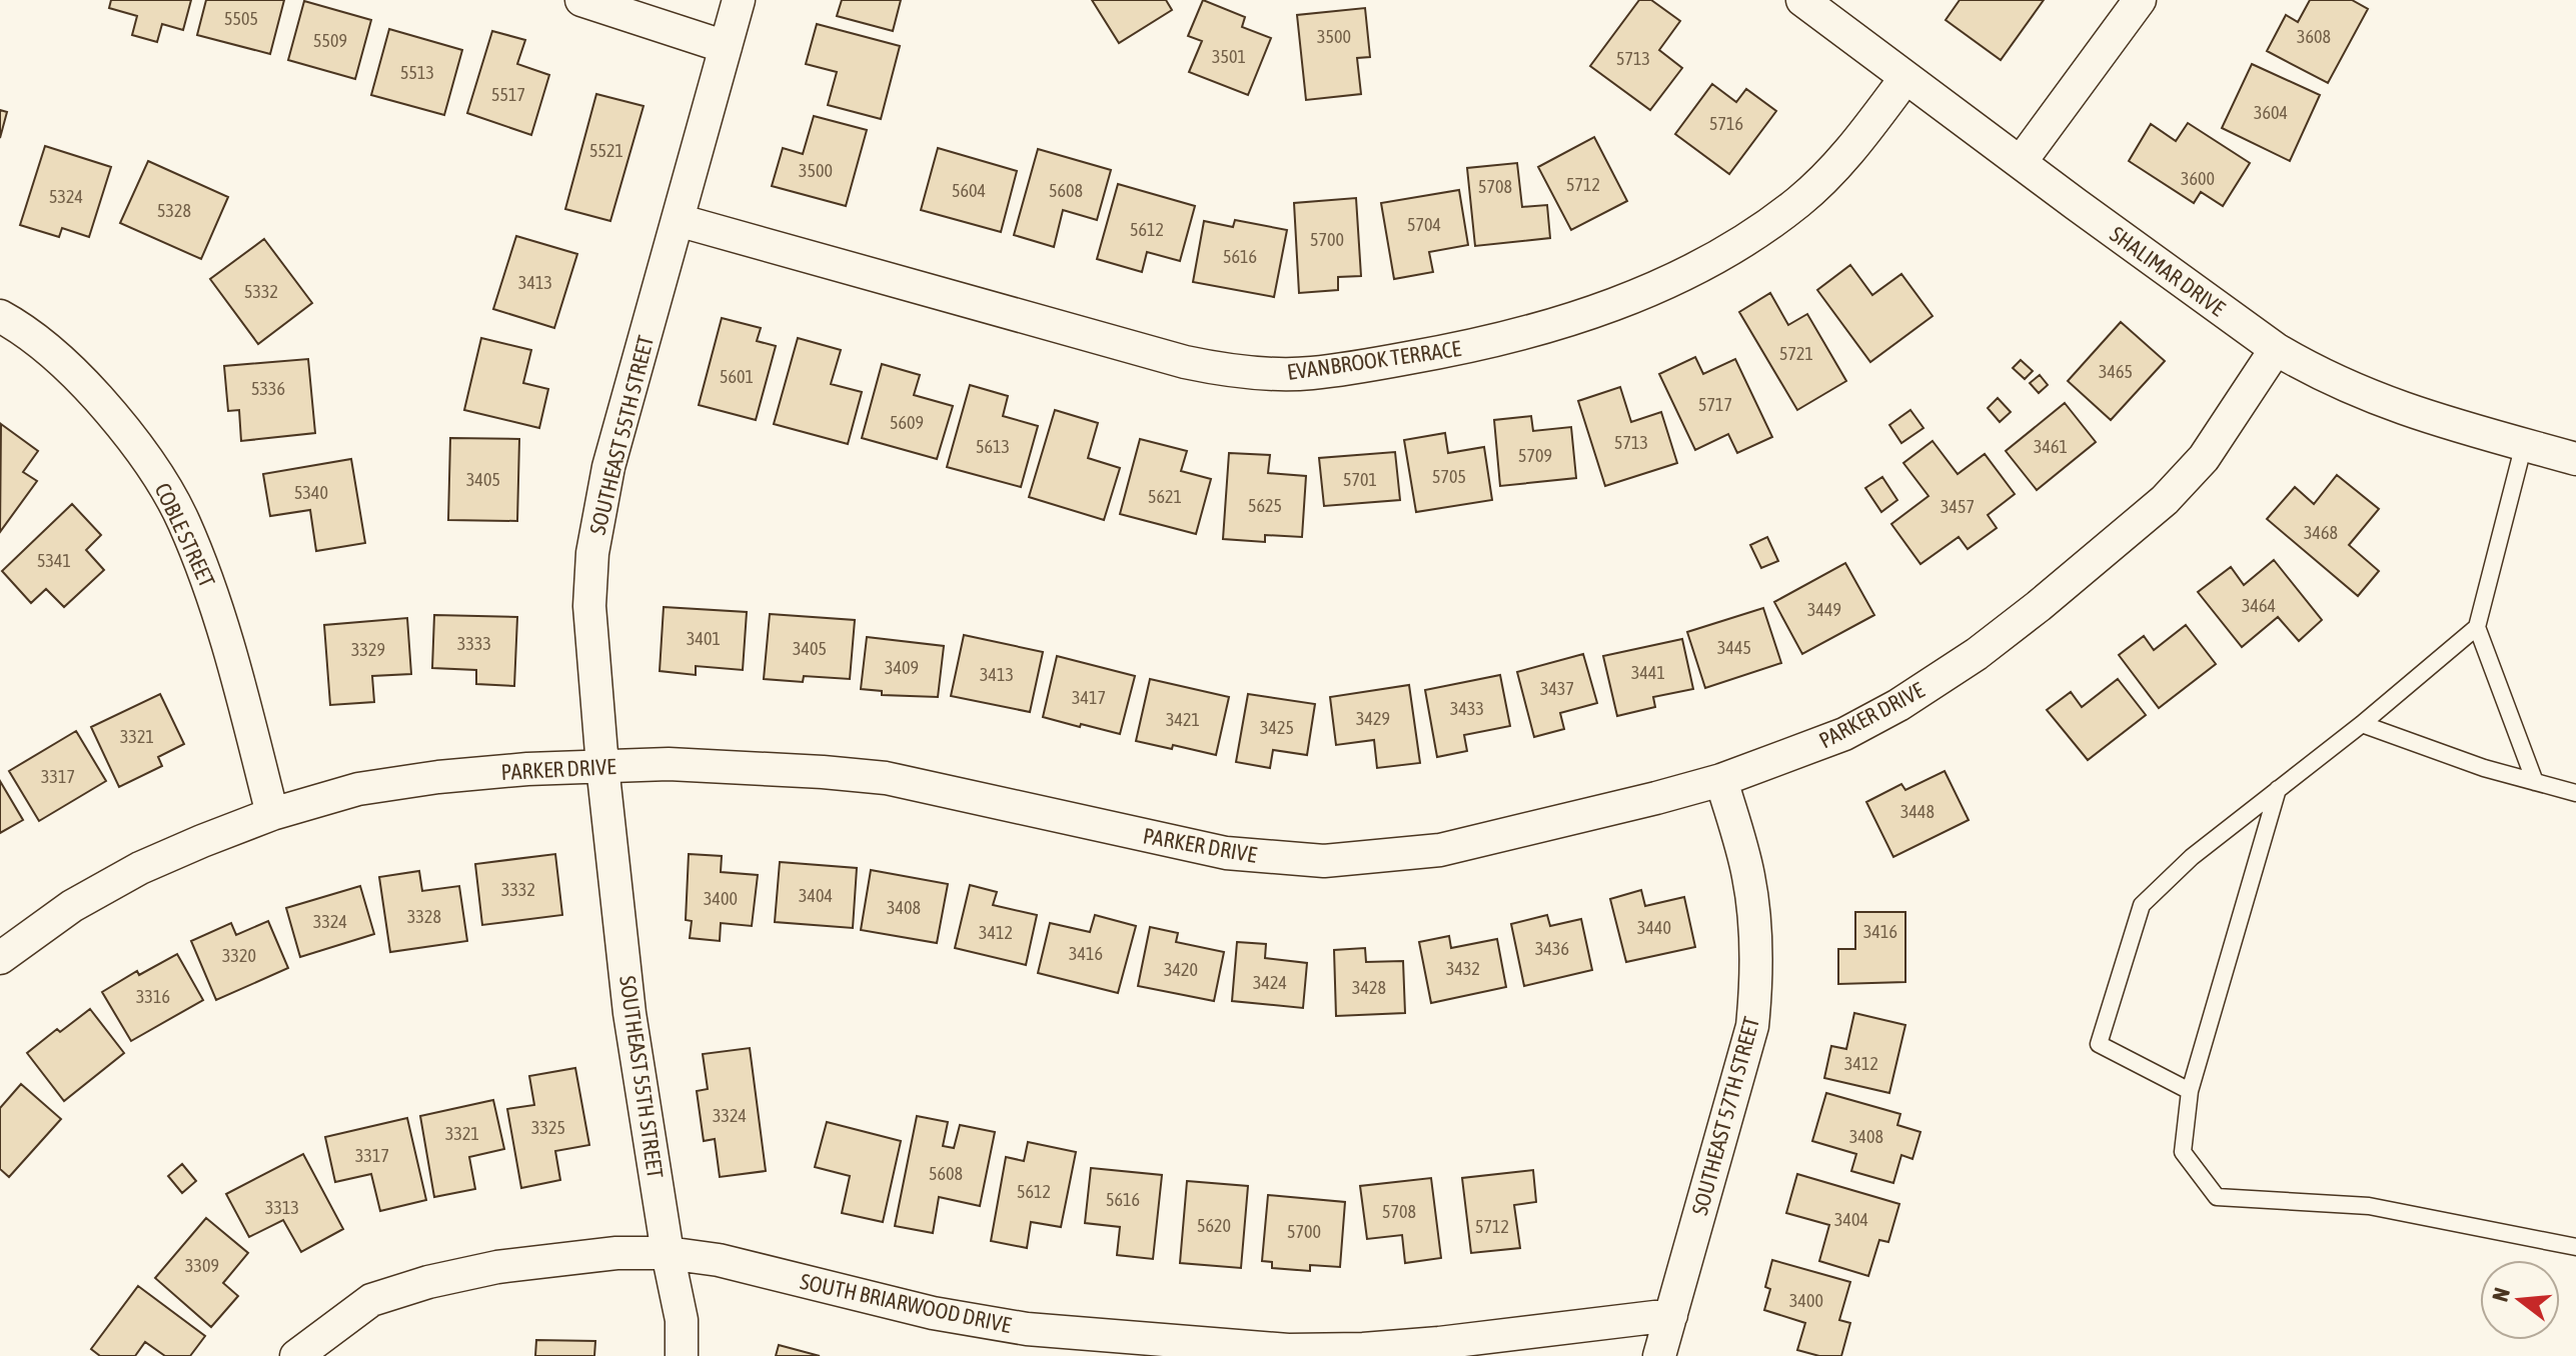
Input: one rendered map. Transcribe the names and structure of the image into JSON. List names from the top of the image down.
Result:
{
  "streets": {
    "street": [
      "SHALIMAR DRIVE",
      "EVANBROOK TERRACE",
      "SOUTHEAST 55TH STREET",
      "COBLE STREET",
      "PARKER DRIVE",
      "SOUTHEAST 57TH STREET",
      "SOUTH BRIARWOOD DRIVE"
    ]
  },
  "crossings": [
    ["SHALIMAR DRIVE", "EVANBROOK TERRACE"],
    ["SHALIMAR DRIVE", "PARKER DRIVE"],
    ["EVANBROOK TERRACE", "SOUTHEAST 55TH STREET"],
    ["SOUTHEAST 55TH STREET", "PARKER DRIVE"],
    ["SOUTHEAST 55TH STREET", "SOUTH BRIARWOOD DRIVE"],
    ["COBLE STREET", "PARKER DRIVE"],
    ["PARKER DRIVE", "SOUTHEAST 57TH STREET"],
    ["SOUTHEAST 57TH STREET", "SOUTH BRIARWOOD DRIVE"]
  ],
  "house_numbers": [
    "5505",
    "3500",
    "3608",
    "5509",
    "3501",
    "5713",
    "5513",
    "5517",
    "3604",
    "5716",
    "5521",
    "3500",
    "3600",
    "5712",
    "5708",
    "5604",
    "5608",
    "5324",
    "5328",
    "5704",
    "5612",
    "5700",
    "5616",
    "3413",
    "5332",
    "5721",
    "3465",
    "5601",
    "5336",
    "5717",
    "5609",
    "5713",
    "5613",
    "3461",
    "5709",
    "5705",
    "3405",
    "5701",
    "5340",
    "5621",
    "5625",
    "3457",
    "3468",
    "5341",
    "3464",
    "3449",
    "3401",
    "3333",
    "3445",
    "3405",
    "3329",
    "3409",
    "3441",
    "3413",
    "3437",
    "3417",
    "3433",
    "3429",
    "3421",
    "3425",
    "3321",
    "3317",
    "3448",
    "3332",
    "3404",
    "3400",
    "3408",
    "3328",
    "3324",
    "3440",
    "3416",
    "3412",
    "3436",
    "3416",
    "3320",
    "3432",
    "3420",
    "3424",
    "3428",
    "3316",
    "3412",
    "3324",
    "3325",
    "3321",
    "3408",
    "3317",
    "5608",
    "5612",
    "5616",
    "3313",
    "5708",
    "3404",
    "5620",
    "5712",
    "5700",
    "3309",
    "3400"
  ],
  "north": "left"
}
